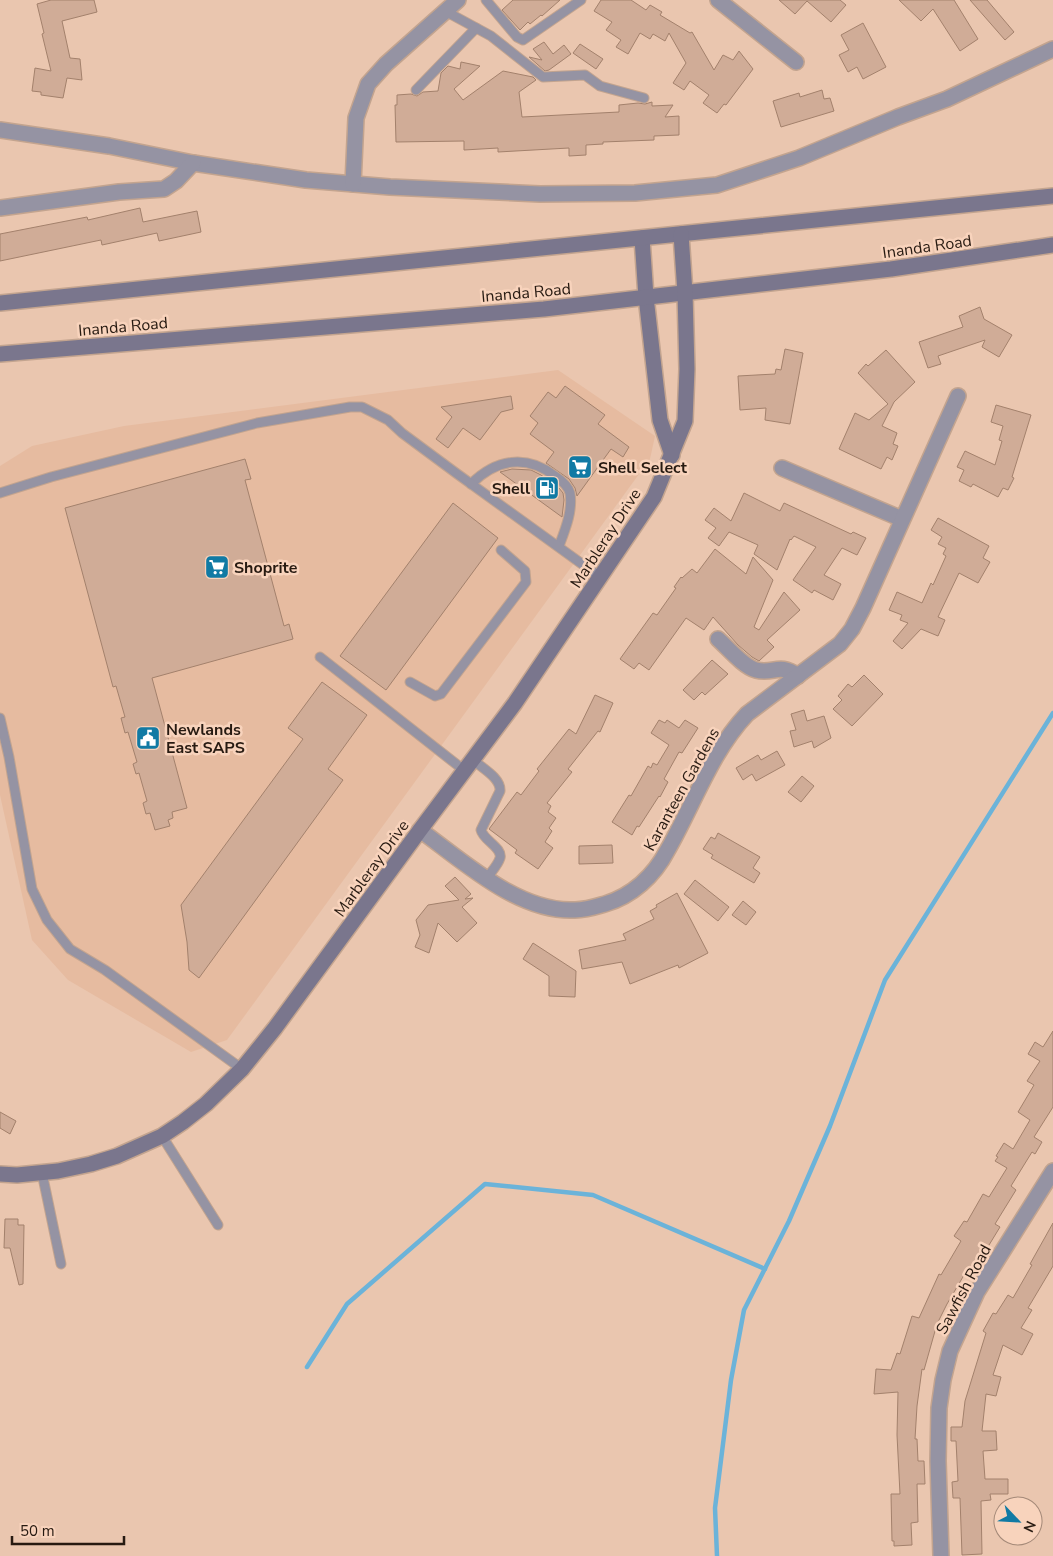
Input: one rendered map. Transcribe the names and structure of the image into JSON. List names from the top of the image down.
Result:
{
  "streets": {
    "main road": ["Inanda Road", "Marbleray Drive"],
    "street": ["Karanteen Gardens", "Sawfish Road"]
  },
  "crossings": [
    ["Inanda Road", "Marbleray Drive"],
    ["Marbleray Drive", "Karanteen Gardens"]
  ],
  "places": {
    "supermarket": ["Shell Select", "Shoprite"],
    "fuel station": ["Shell"],
    "public building": ["Newlands East SAPS"]
  },
  "scale_bar": "50 m",
  "north": "bottom right"
}
